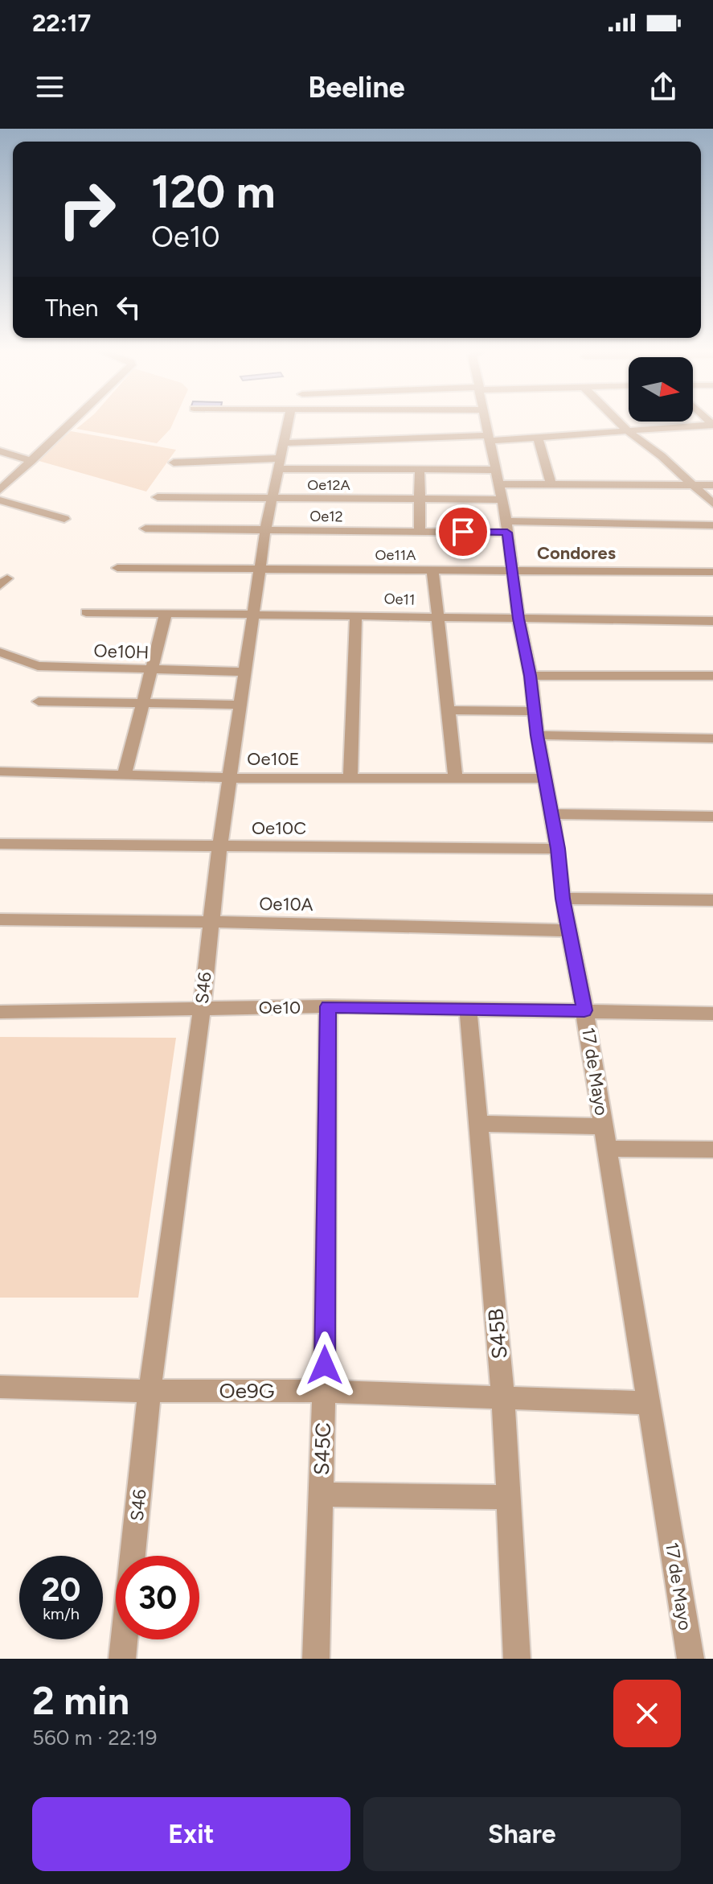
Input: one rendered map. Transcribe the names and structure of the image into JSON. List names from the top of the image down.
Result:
{
  "streets": {
    "street": [
      "Oe12A",
      "Oe12",
      "Oe11A",
      "Oe11",
      "Oe10H",
      "Oe10E",
      "Oe10C",
      "Oe10A",
      "S46",
      "Oe10",
      "17 de Mayo",
      "S45B",
      "Oe9G",
      "S45C"
    ]
  },
  "crossings": [
    ["Oe12A", "S46"],
    ["Oe12A", "17 de Mayo"],
    ["Oe12", "S46"],
    ["Oe12", "17 de Mayo"],
    ["Oe11A", "S46"],
    ["Oe11A", "17 de Mayo"],
    ["Oe11", "S46"],
    ["Oe11", "17 de Mayo"],
    ["Oe10H", "S46"],
    ["Oe10E", "S46"],
    ["Oe10E", "17 de Mayo"],
    ["Oe10C", "S46"],
    ["Oe10C", "17 de Mayo"],
    ["Oe10A", "S46"],
    ["Oe10A", "17 de Mayo"],
    ["S46", "Oe10"],
    ["S46", "Oe9G"],
    ["Oe10", "17 de Mayo"],
    ["Oe10", "S45B"],
    ["Oe10", "S45C"],
    ["17 de Mayo", "Oe9G"],
    ["S45B", "Oe9G"],
    ["Oe9G", "S45C"]
  ],
  "districts": ["Condores"],
  "north": "right",
  "page": {
    "status": "22:17",
    "header": "Beeline",
    "turn": ["120 m", "Oe10"],
    "then": "Then",
    "speed": "20 km/h",
    "limit": "30",
    "heading": ["2 min", "560 m · 22:19"],
    "buttons": ["Exit", "Share"]
  }
}
